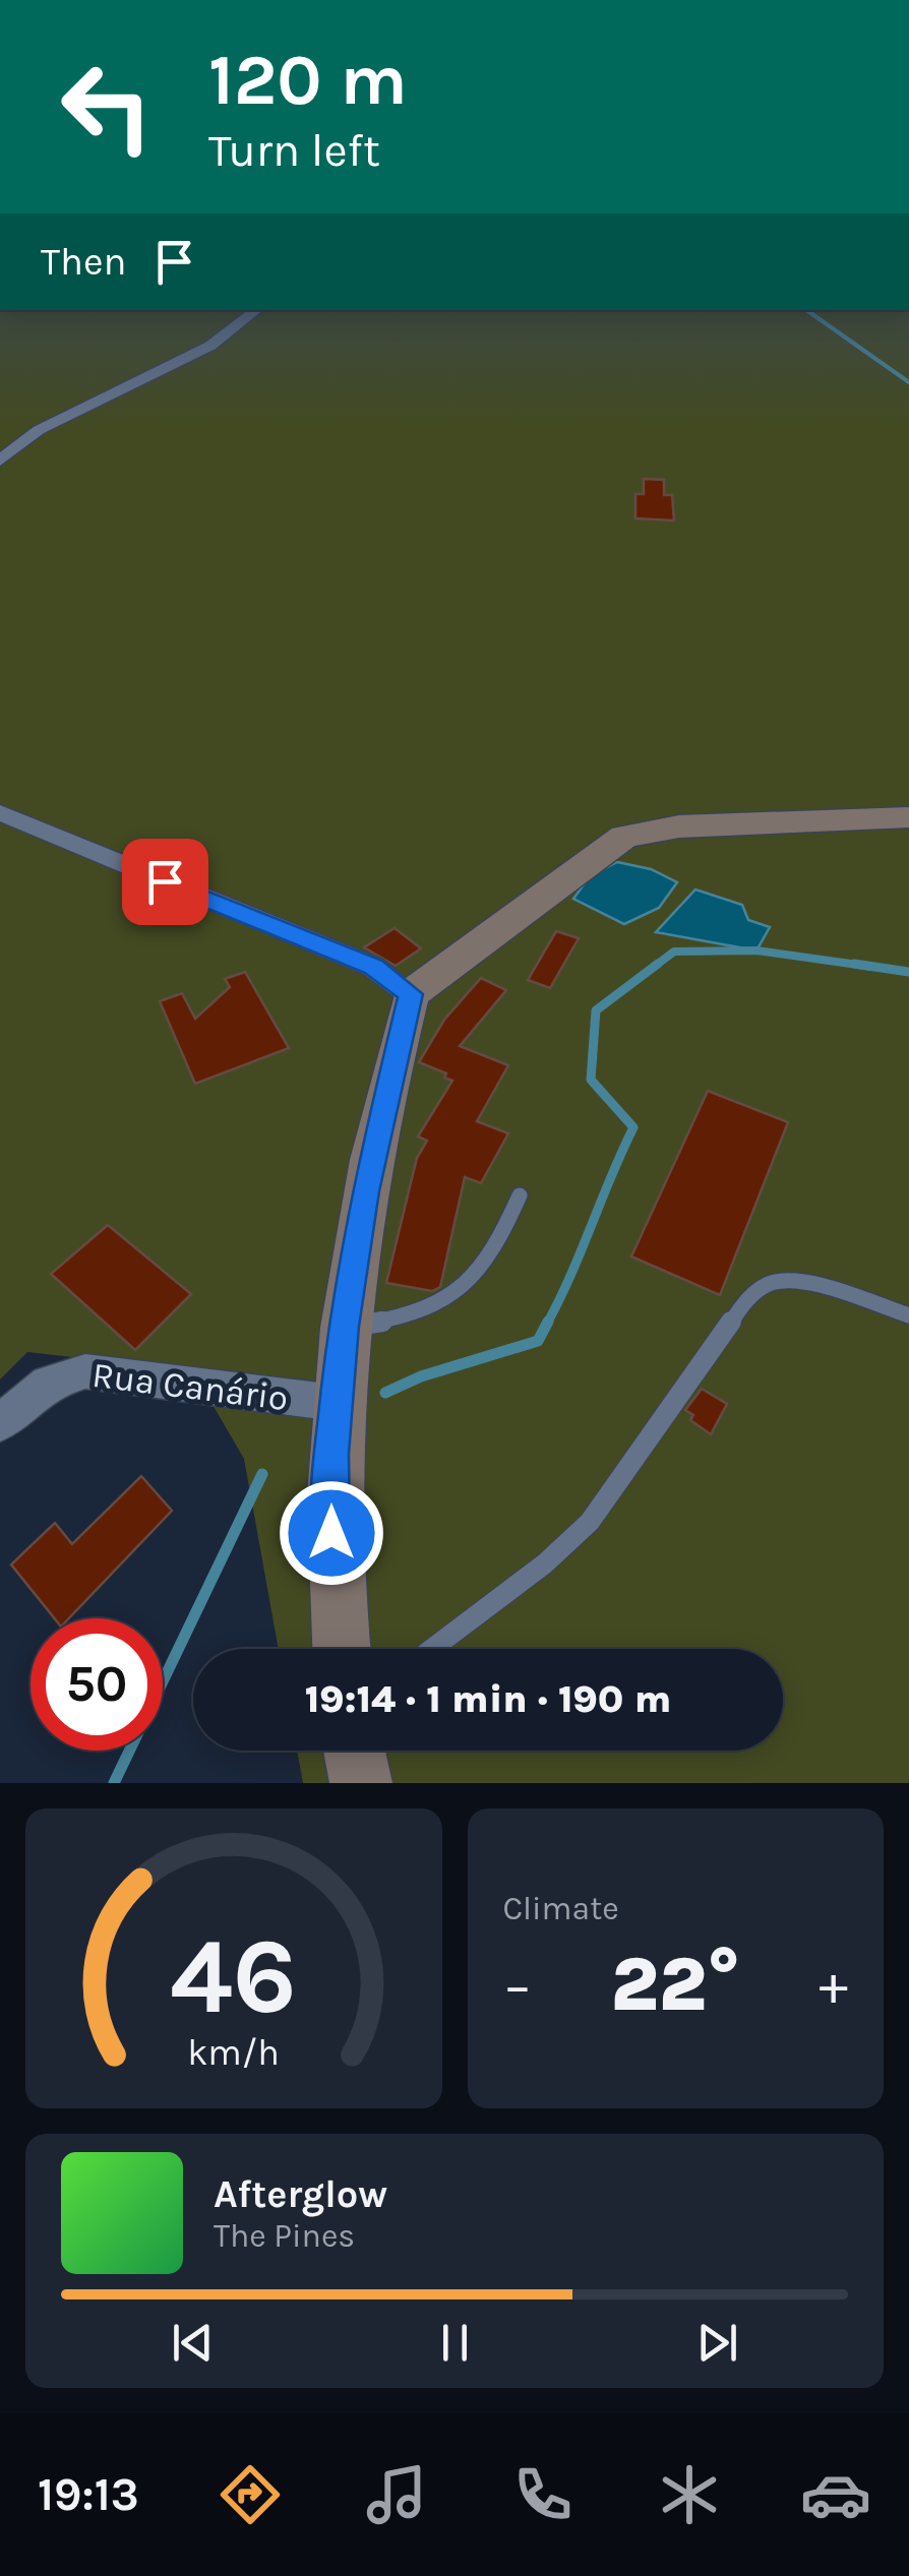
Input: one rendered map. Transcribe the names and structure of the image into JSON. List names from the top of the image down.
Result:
{
  "streets": {
    "street": ["Rua Canário"]
  },
  "page": {
    "turn": ["120 m", "Turn left"],
    "then": "Then",
    "limit": "50",
    "trip": "19:14 · 1 min · 190 m",
    "tile": "Climate",
    "heat": ["−", "22°", "+"],
    "song": ["Afterglow", "The Pines"],
    "tabs": "19:13",
    "gauge": ["46", "km/h"]
  }
}
